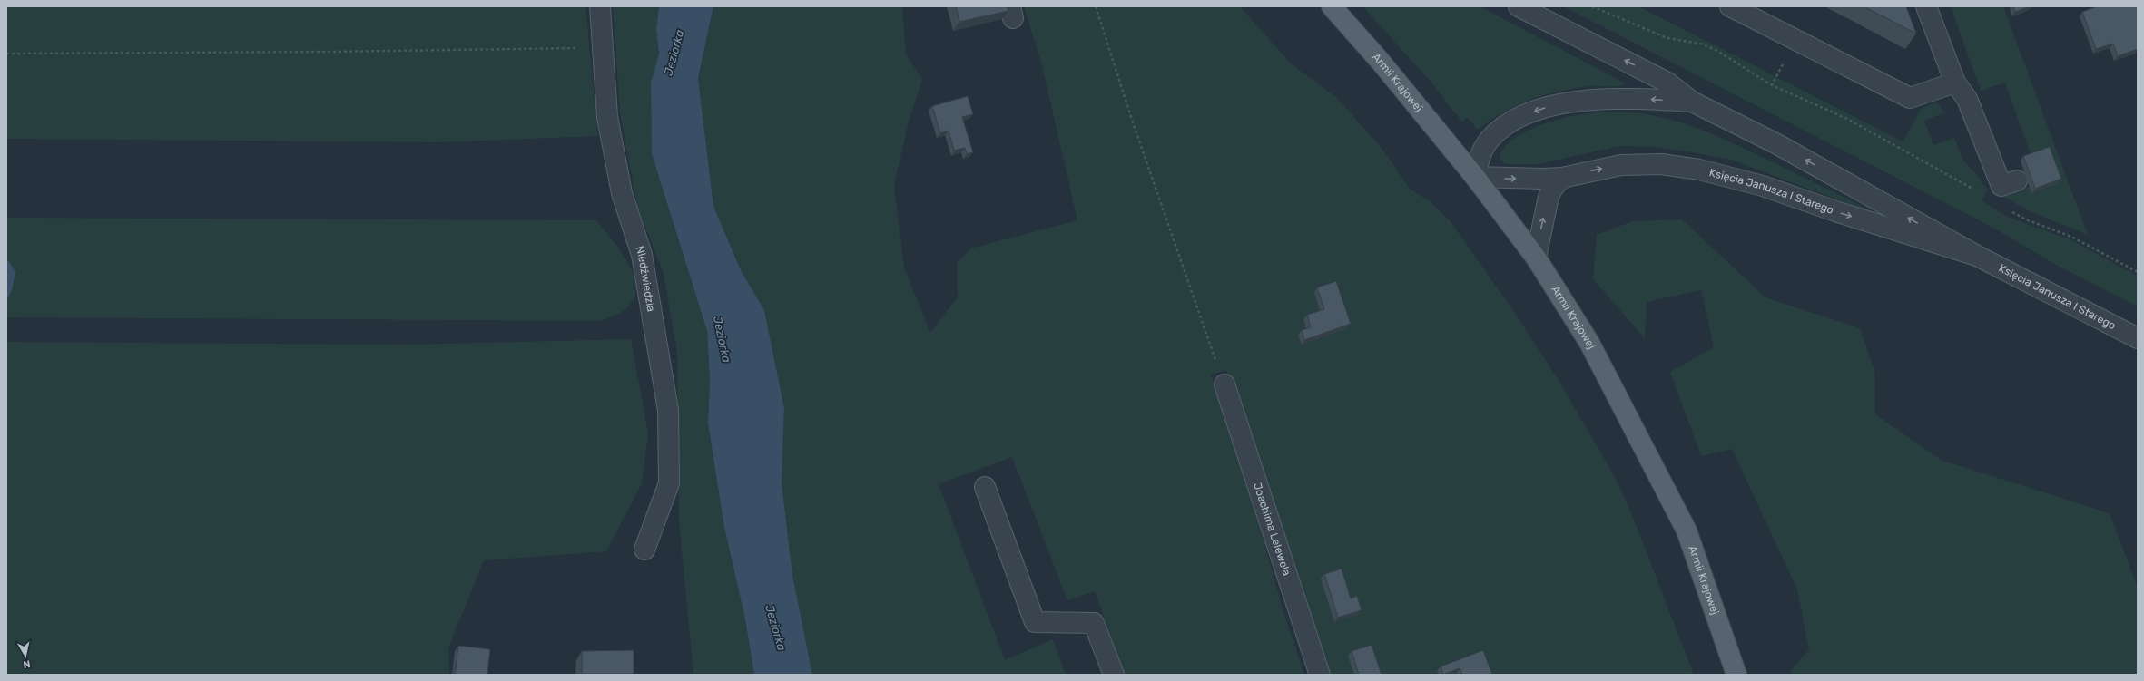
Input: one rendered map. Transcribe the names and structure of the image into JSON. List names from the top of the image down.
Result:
{
  "streets": {
    "main road": ["Armii Krajowej"],
    "street": ["Księcia Janusza I Starego", "Niedźwiedzia", "Joachima Lelewela"]
  },
  "crossings": [
    ["Armii Krajowej", "Księcia Janusza I Starego"]
  ],
  "water": ["Jeziorka"],
  "north": "bottom"
}
